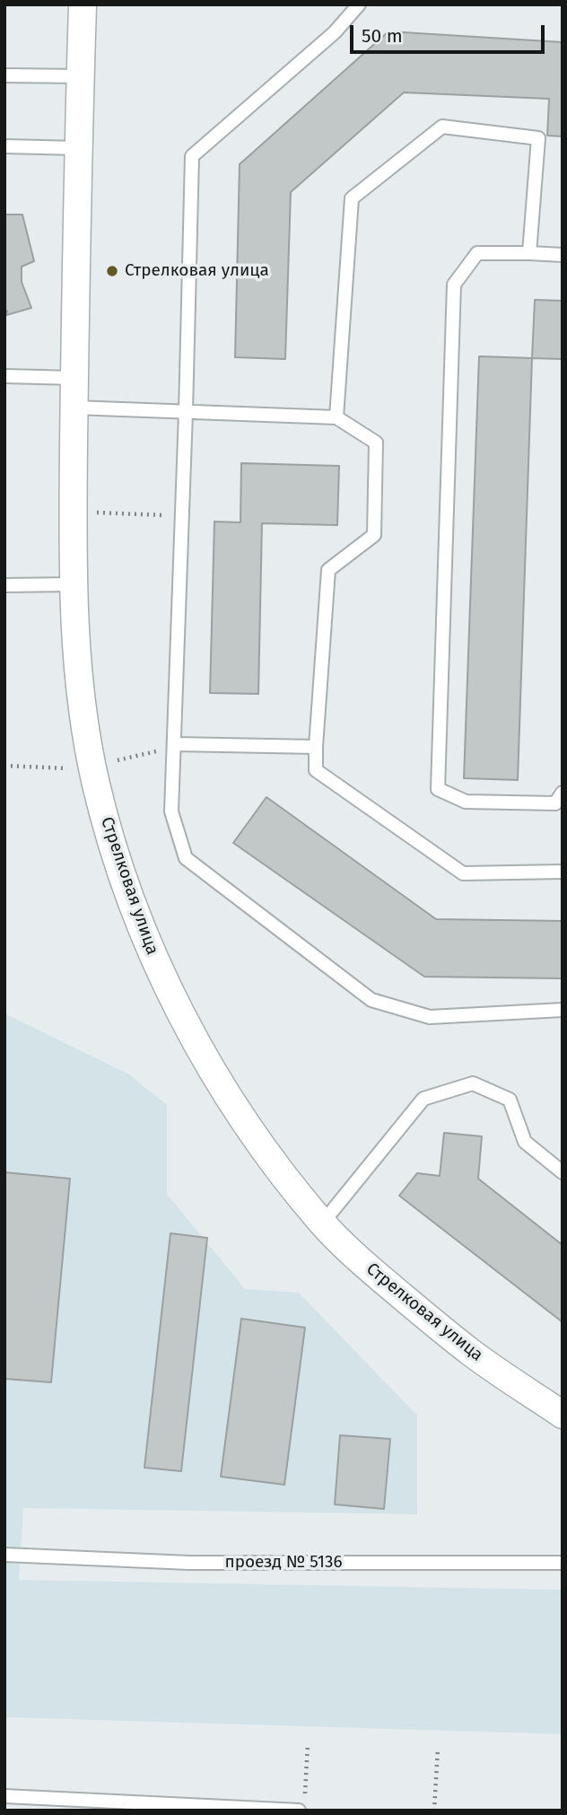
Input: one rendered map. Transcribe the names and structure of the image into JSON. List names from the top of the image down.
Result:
{
  "streets": {
    "street": ["Стрелковая улица"],
    "lane": ["проезд № 5136"]
  },
  "places": ["Стрелковая улица"],
  "scale_bar": "50 m"
}
